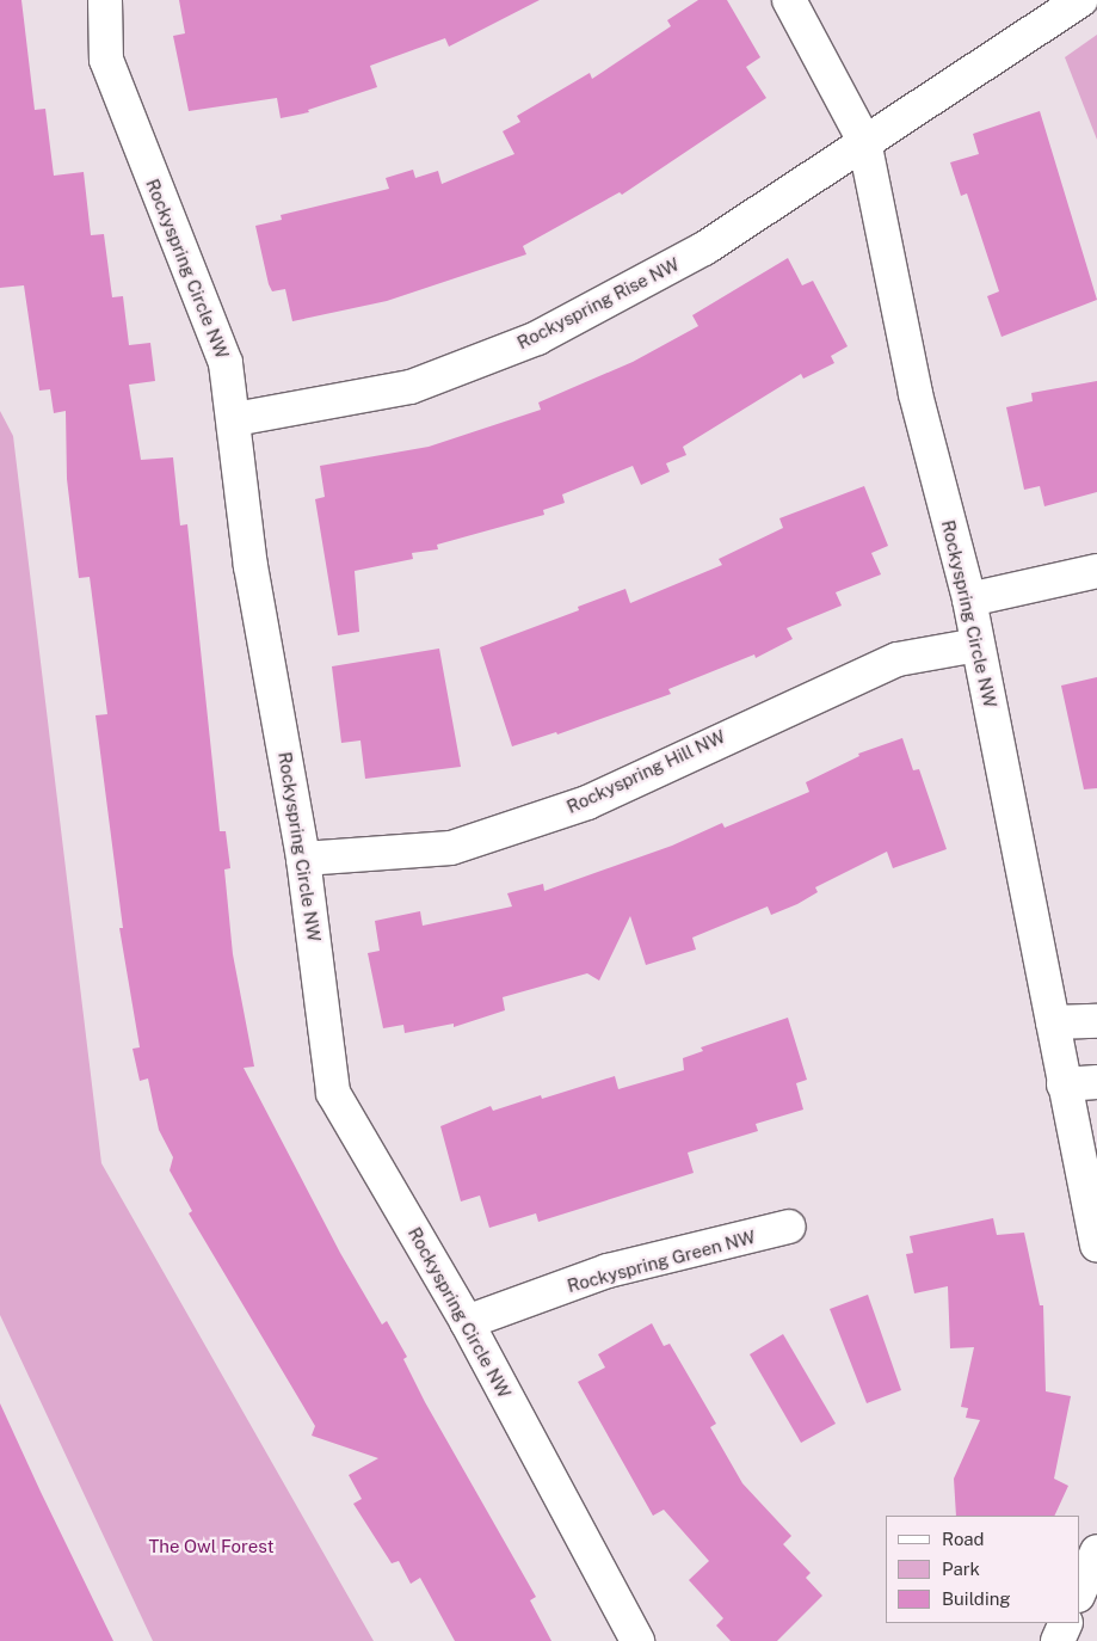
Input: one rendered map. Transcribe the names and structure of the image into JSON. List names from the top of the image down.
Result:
{
  "streets": {
    "street": [
      "Rockyspring Circle NW",
      "Rockyspring Rise NW",
      "Rockyspring Hill NW",
      "Rockyspring Green NW"
    ]
  },
  "crossings": [
    ["Rockyspring Circle NW", "Rockyspring Rise NW"],
    ["Rockyspring Circle NW", "Rockyspring Hill NW"],
    ["Rockyspring Circle NW", "Rockyspring Green NW"]
  ],
  "parks": ["The Owl Forest"],
  "legend": ["Road", "Park", "Building"]
}
